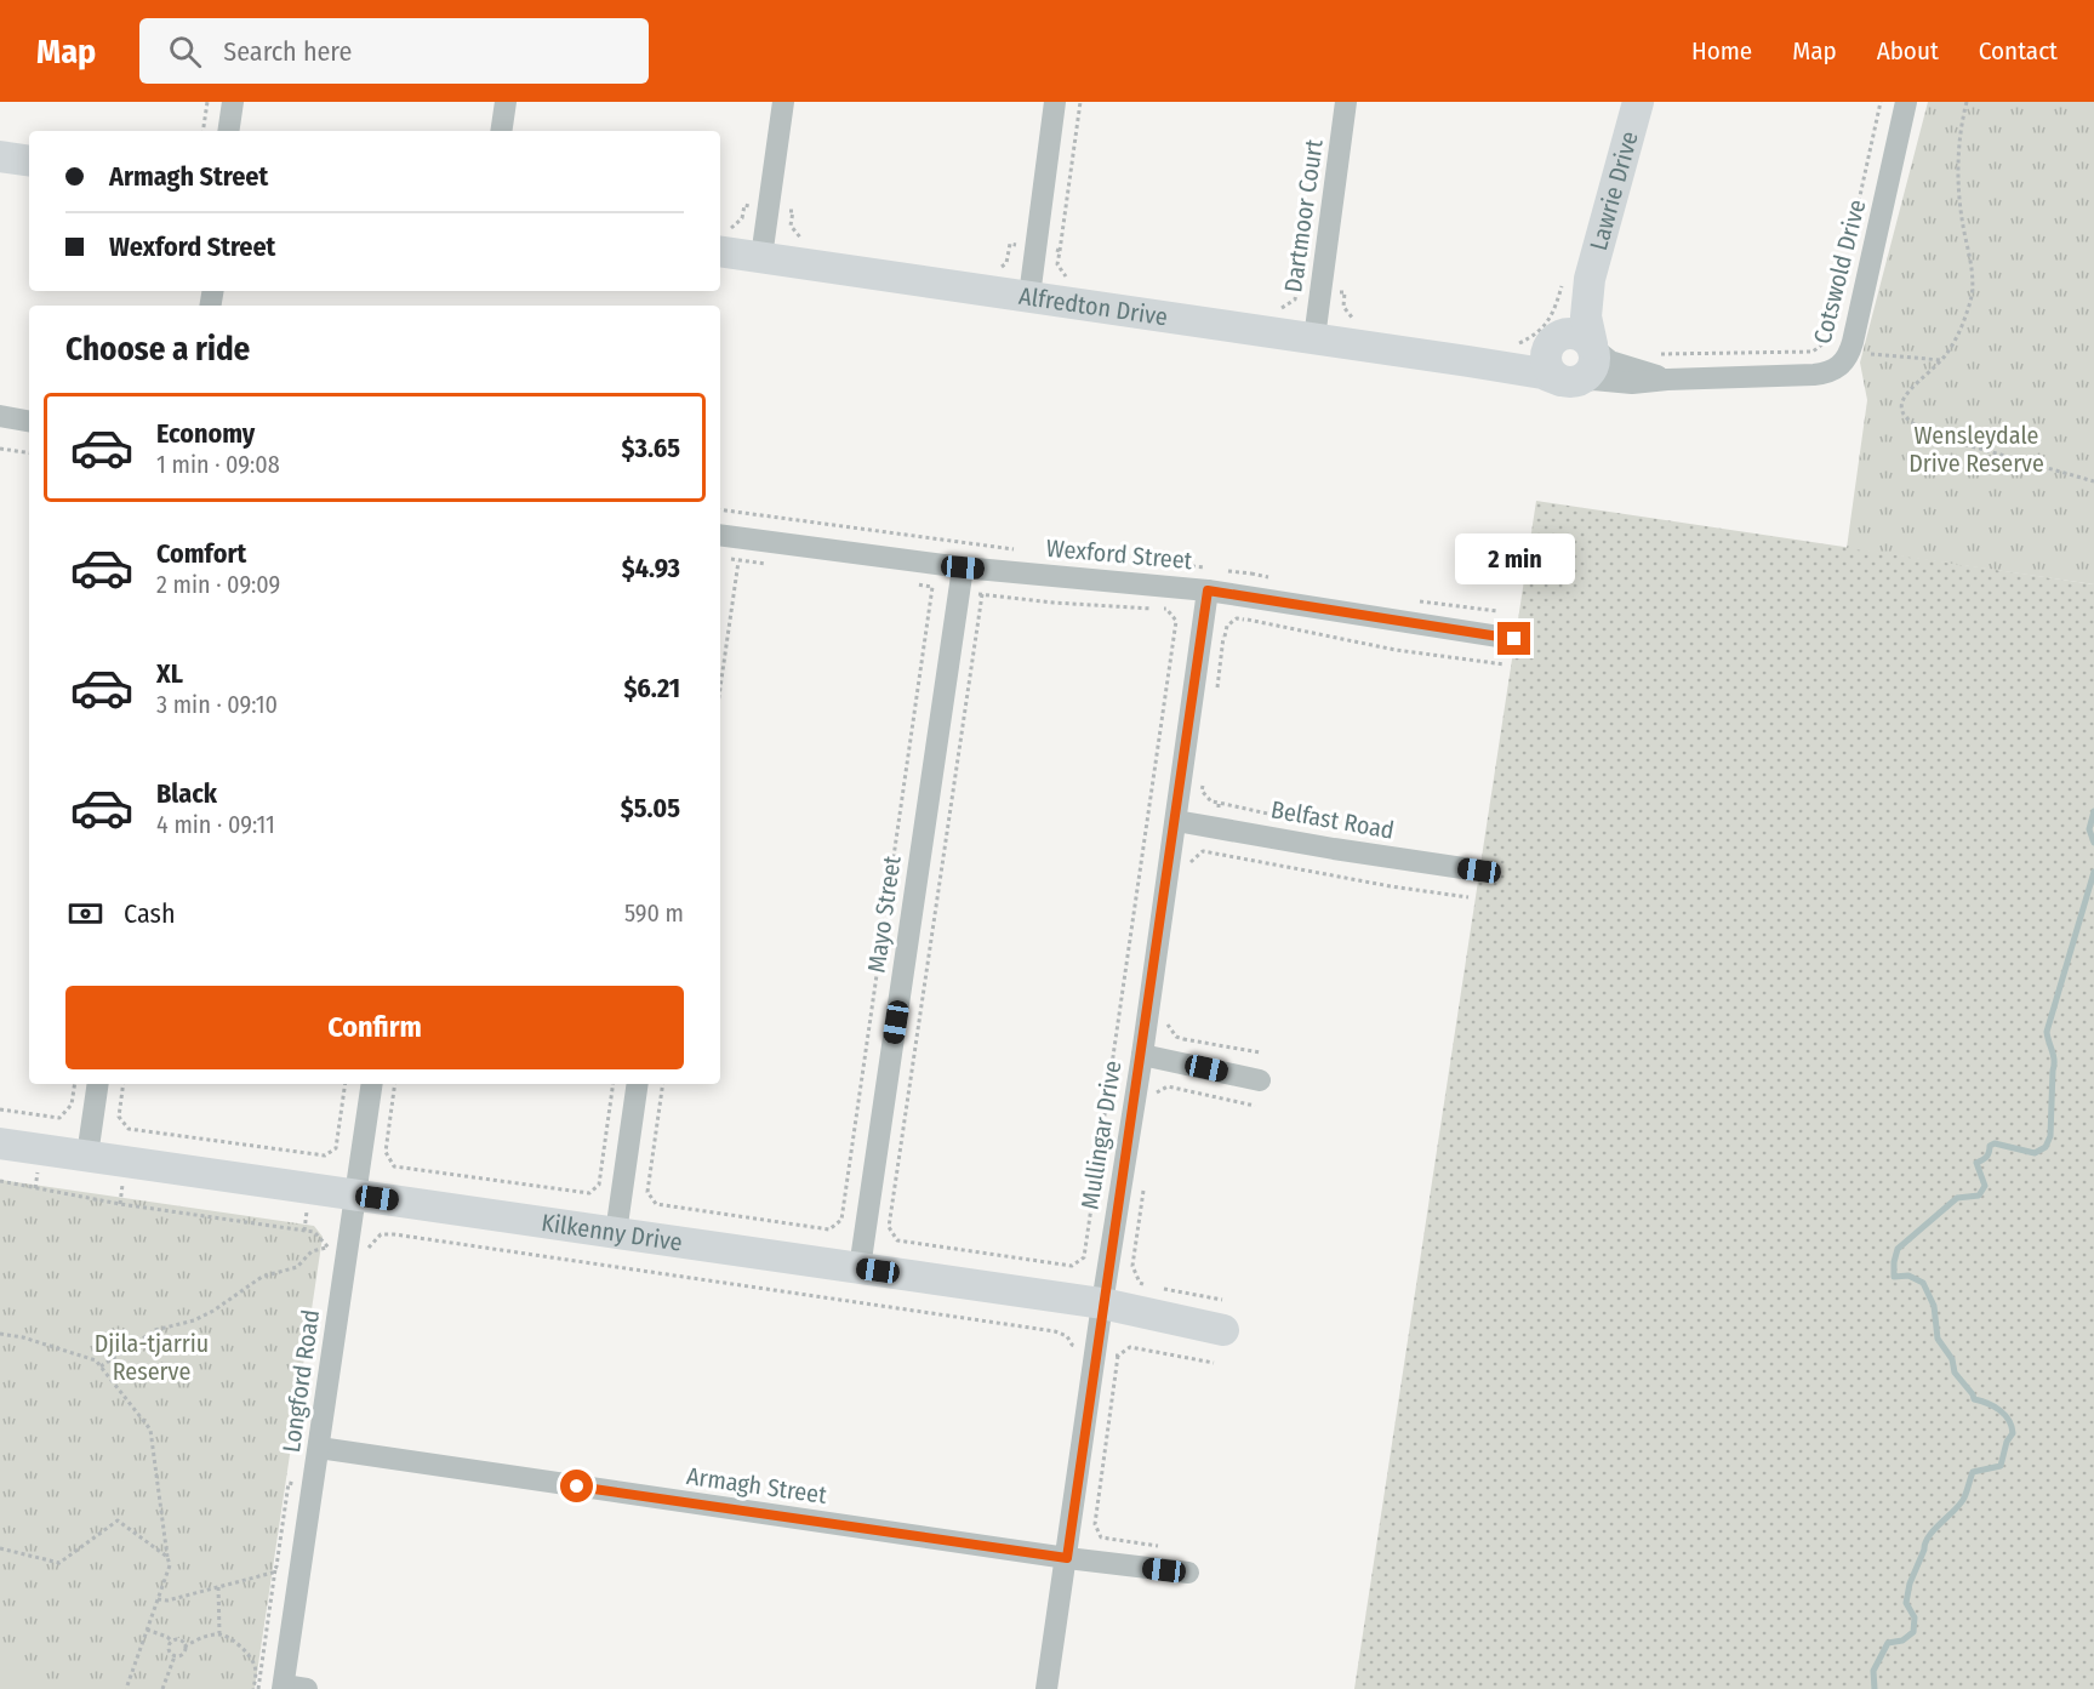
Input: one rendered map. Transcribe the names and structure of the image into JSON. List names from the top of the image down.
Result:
{
  "streets": {
    "street": [
      "Lawrie Drive",
      "Dartmoor Court",
      "Cotswold Drive",
      "Alfredton Drive",
      "Wexford Street",
      "Belfast Road",
      "Mayo Street",
      "Mullingar Drive",
      "Kilkenny Drive",
      "Longford Road",
      "Armagh Street"
    ]
  },
  "crossings": [
    ["Lawrie Drive", "Cotswold Drive"],
    ["Lawrie Drive", "Alfredton Drive"],
    ["Dartmoor Court", "Alfredton Drive"],
    ["Cotswold Drive", "Alfredton Drive"],
    ["Wexford Street", "Mayo Street"],
    ["Wexford Street", "Mullingar Drive"],
    ["Belfast Road", "Mullingar Drive"],
    ["Mayo Street", "Kilkenny Drive"],
    ["Mullingar Drive", "Kilkenny Drive"],
    ["Mullingar Drive", "Armagh Street"],
    ["Kilkenny Drive", "Longford Road"],
    ["Longford Road", "Armagh Street"]
  ],
  "parks": ["Wensleydale Drive Reserve", "Djila-tjarriu Reserve"],
  "page": {
    "header": "Map",
    "search": "Search here",
    "nav": [
      "Home",
      "Map",
      "About",
      "Contact"
    ],
    "banner": ["Armagh Street", "Wexford Street"],
    "heading": "Choose a ride",
    "list": [
      {
        "name": "Economy",
        "note": "1 min · 09:08",
        "value": "$3.65"
      },
      {
        "name": "Comfort",
        "note": "2 min · 09:09",
        "value": "$4.93"
      },
      {
        "name": "XL",
        "note": "3 min · 09:10",
        "value": "$6.21"
      },
      {
        "name": "Black",
        "note": "4 min · 09:11",
        "value": "$5.05"
      }
    ],
    "bubble": "2 min",
    "pay": ["Cash", "590 m"],
    "buttons": "Confirm"
  }
}
